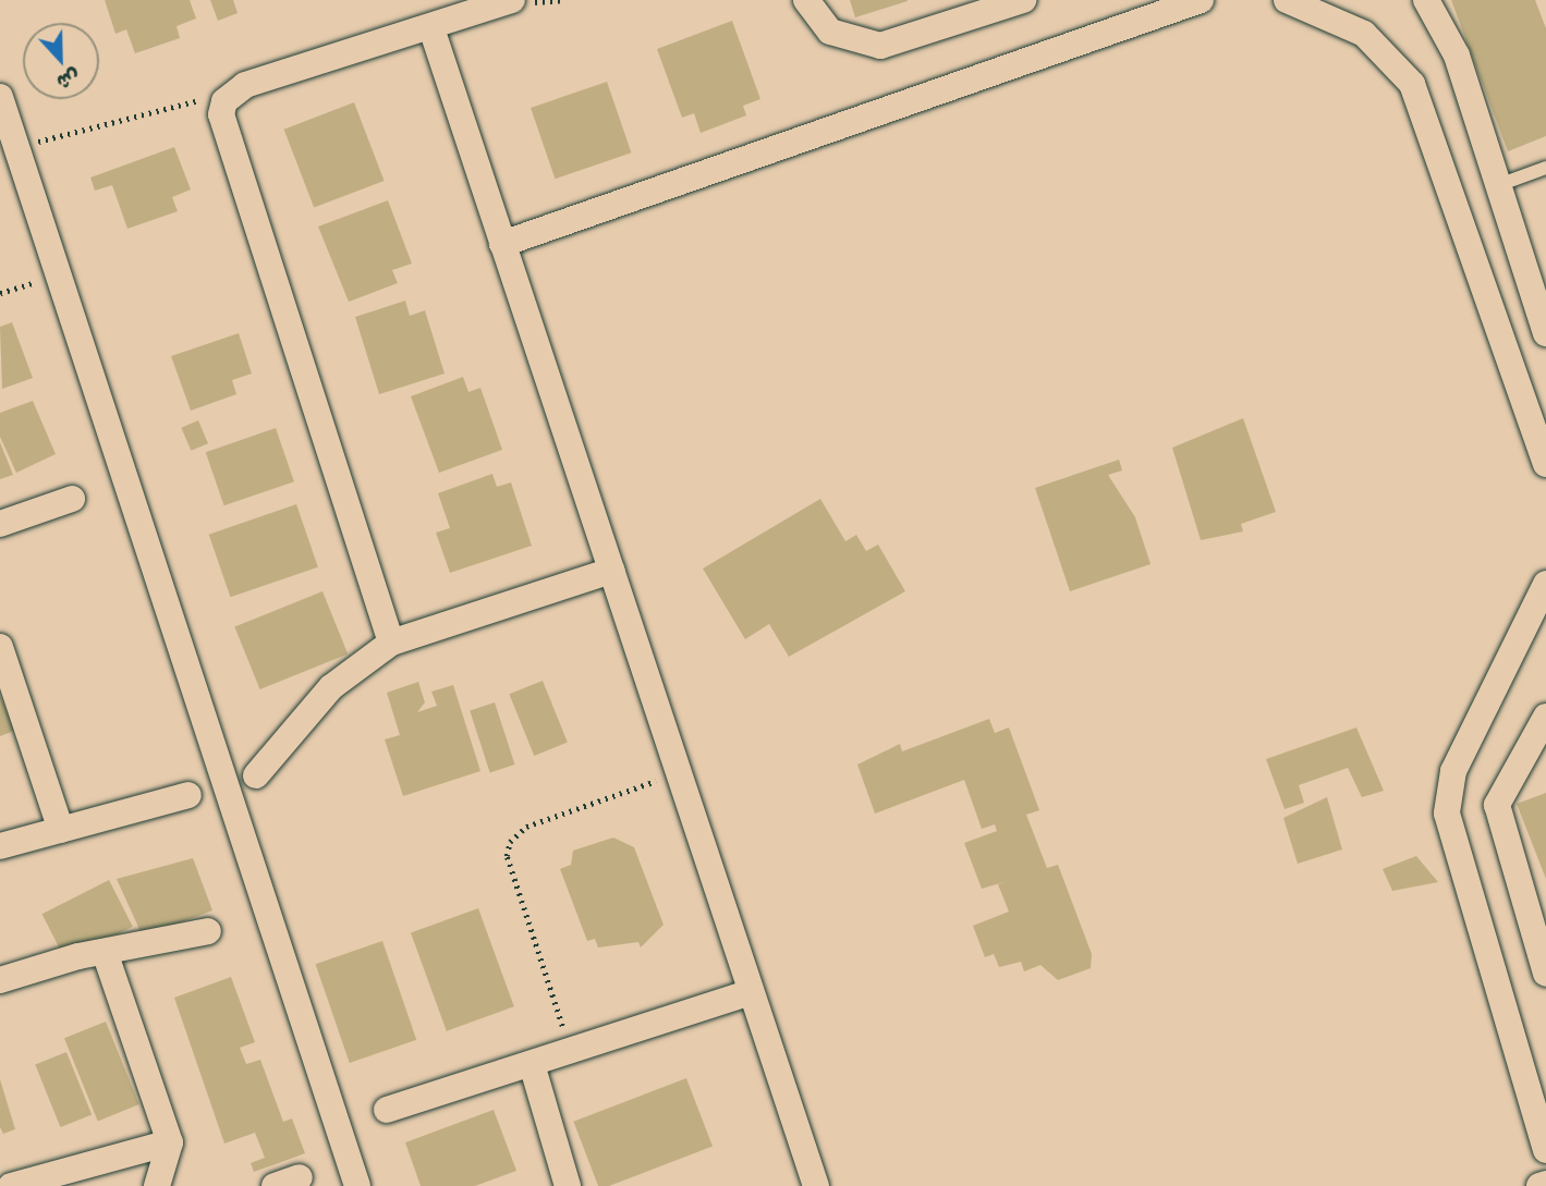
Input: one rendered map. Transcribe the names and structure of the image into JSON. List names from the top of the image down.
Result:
{
  "north": "bottom"
}
